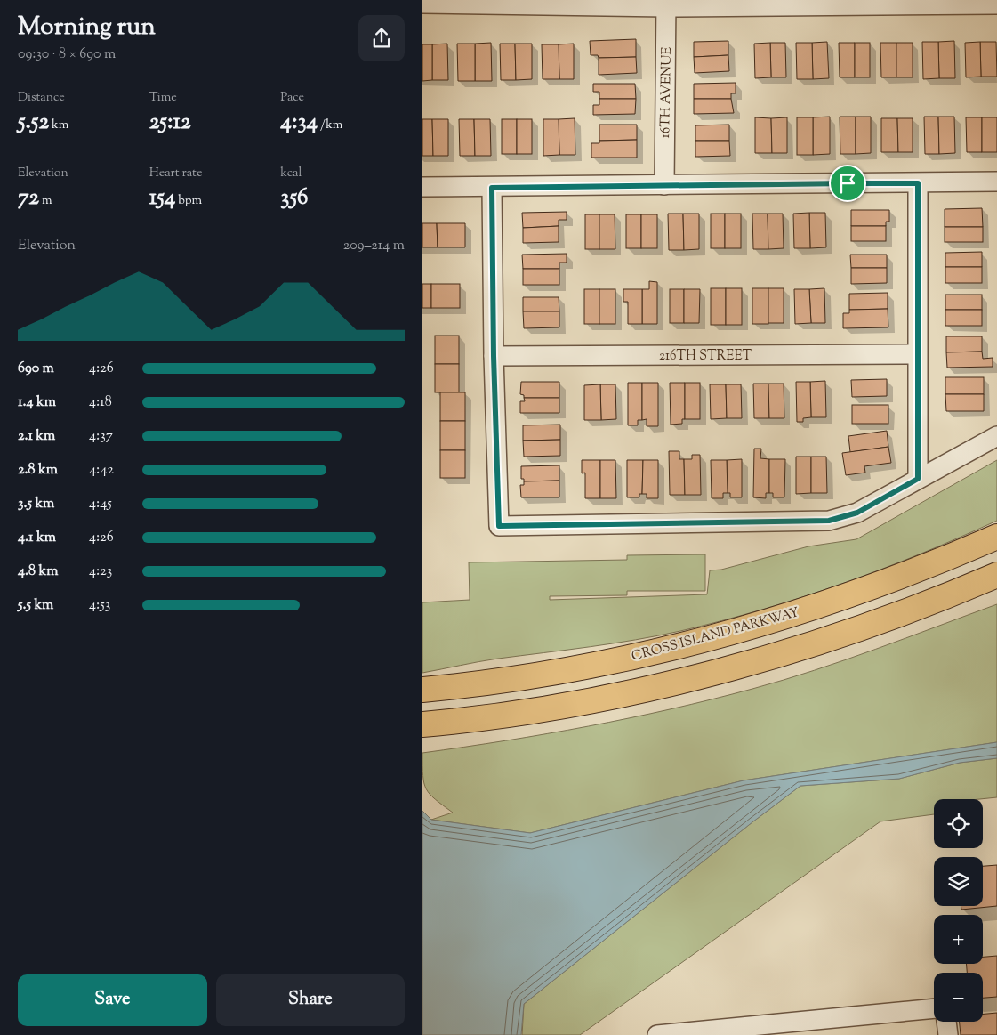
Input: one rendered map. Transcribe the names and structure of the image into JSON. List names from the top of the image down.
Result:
{
  "streets": {
    "highway": ["CROSS ISLAND PARKWAY"],
    "street": ["16TH AVENUE", "216TH STREET"]
  },
  "page": {
    "heading": ["Morning run", "09:30 · 8 × 690 m"],
    "stats": [
      ["Distance", "5.52 km"],
      ["Time", "25:12"],
      ["Pace", "4:34 /km"],
      ["Elevation", "72 m"],
      ["Heart rate", "154 bpm"],
      ["kcal", "356"]
    ],
    "chart": ["Elevation", "209–214 m"],
    "list": [
      {
        "name": "690 m",
        "note": "4:26"
      },
      {
        "name": "1.4 km",
        "note": "4:18"
      },
      {
        "name": "2.1 km",
        "note": "4:37"
      },
      {
        "name": "2.8 km",
        "note": "4:42"
      },
      {
        "name": "3.5 km",
        "note": "4:45"
      },
      {
        "name": "4.1 km",
        "note": "4:26"
      },
      {
        "name": "4.8 km",
        "note": "4:23"
      },
      {
        "name": "5.5 km",
        "note": "4:53"
      }
    ],
    "map_buttons": ["+", "−"],
    "buttons": ["Save", "Share"]
  }
}
